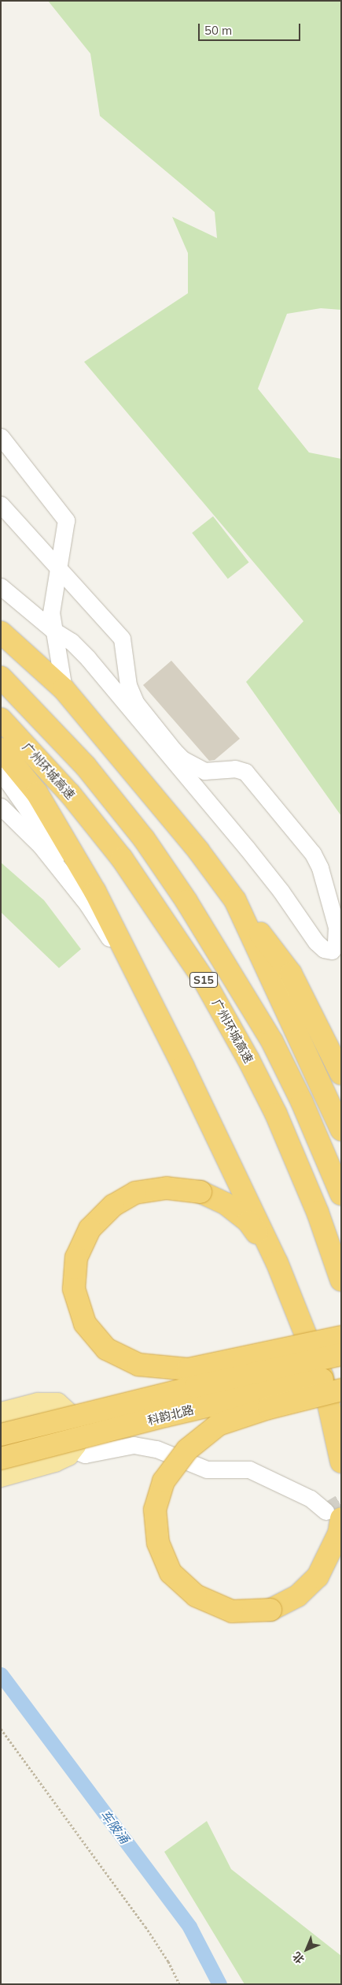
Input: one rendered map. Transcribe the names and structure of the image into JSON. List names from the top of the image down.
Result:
{
  "streets": {
    "highway": ["广州环城高速", "S15", "科韵北路"]
  },
  "water": ["车陂涌"],
  "scale_bar": "50 m",
  "north": "bottom left"
}
